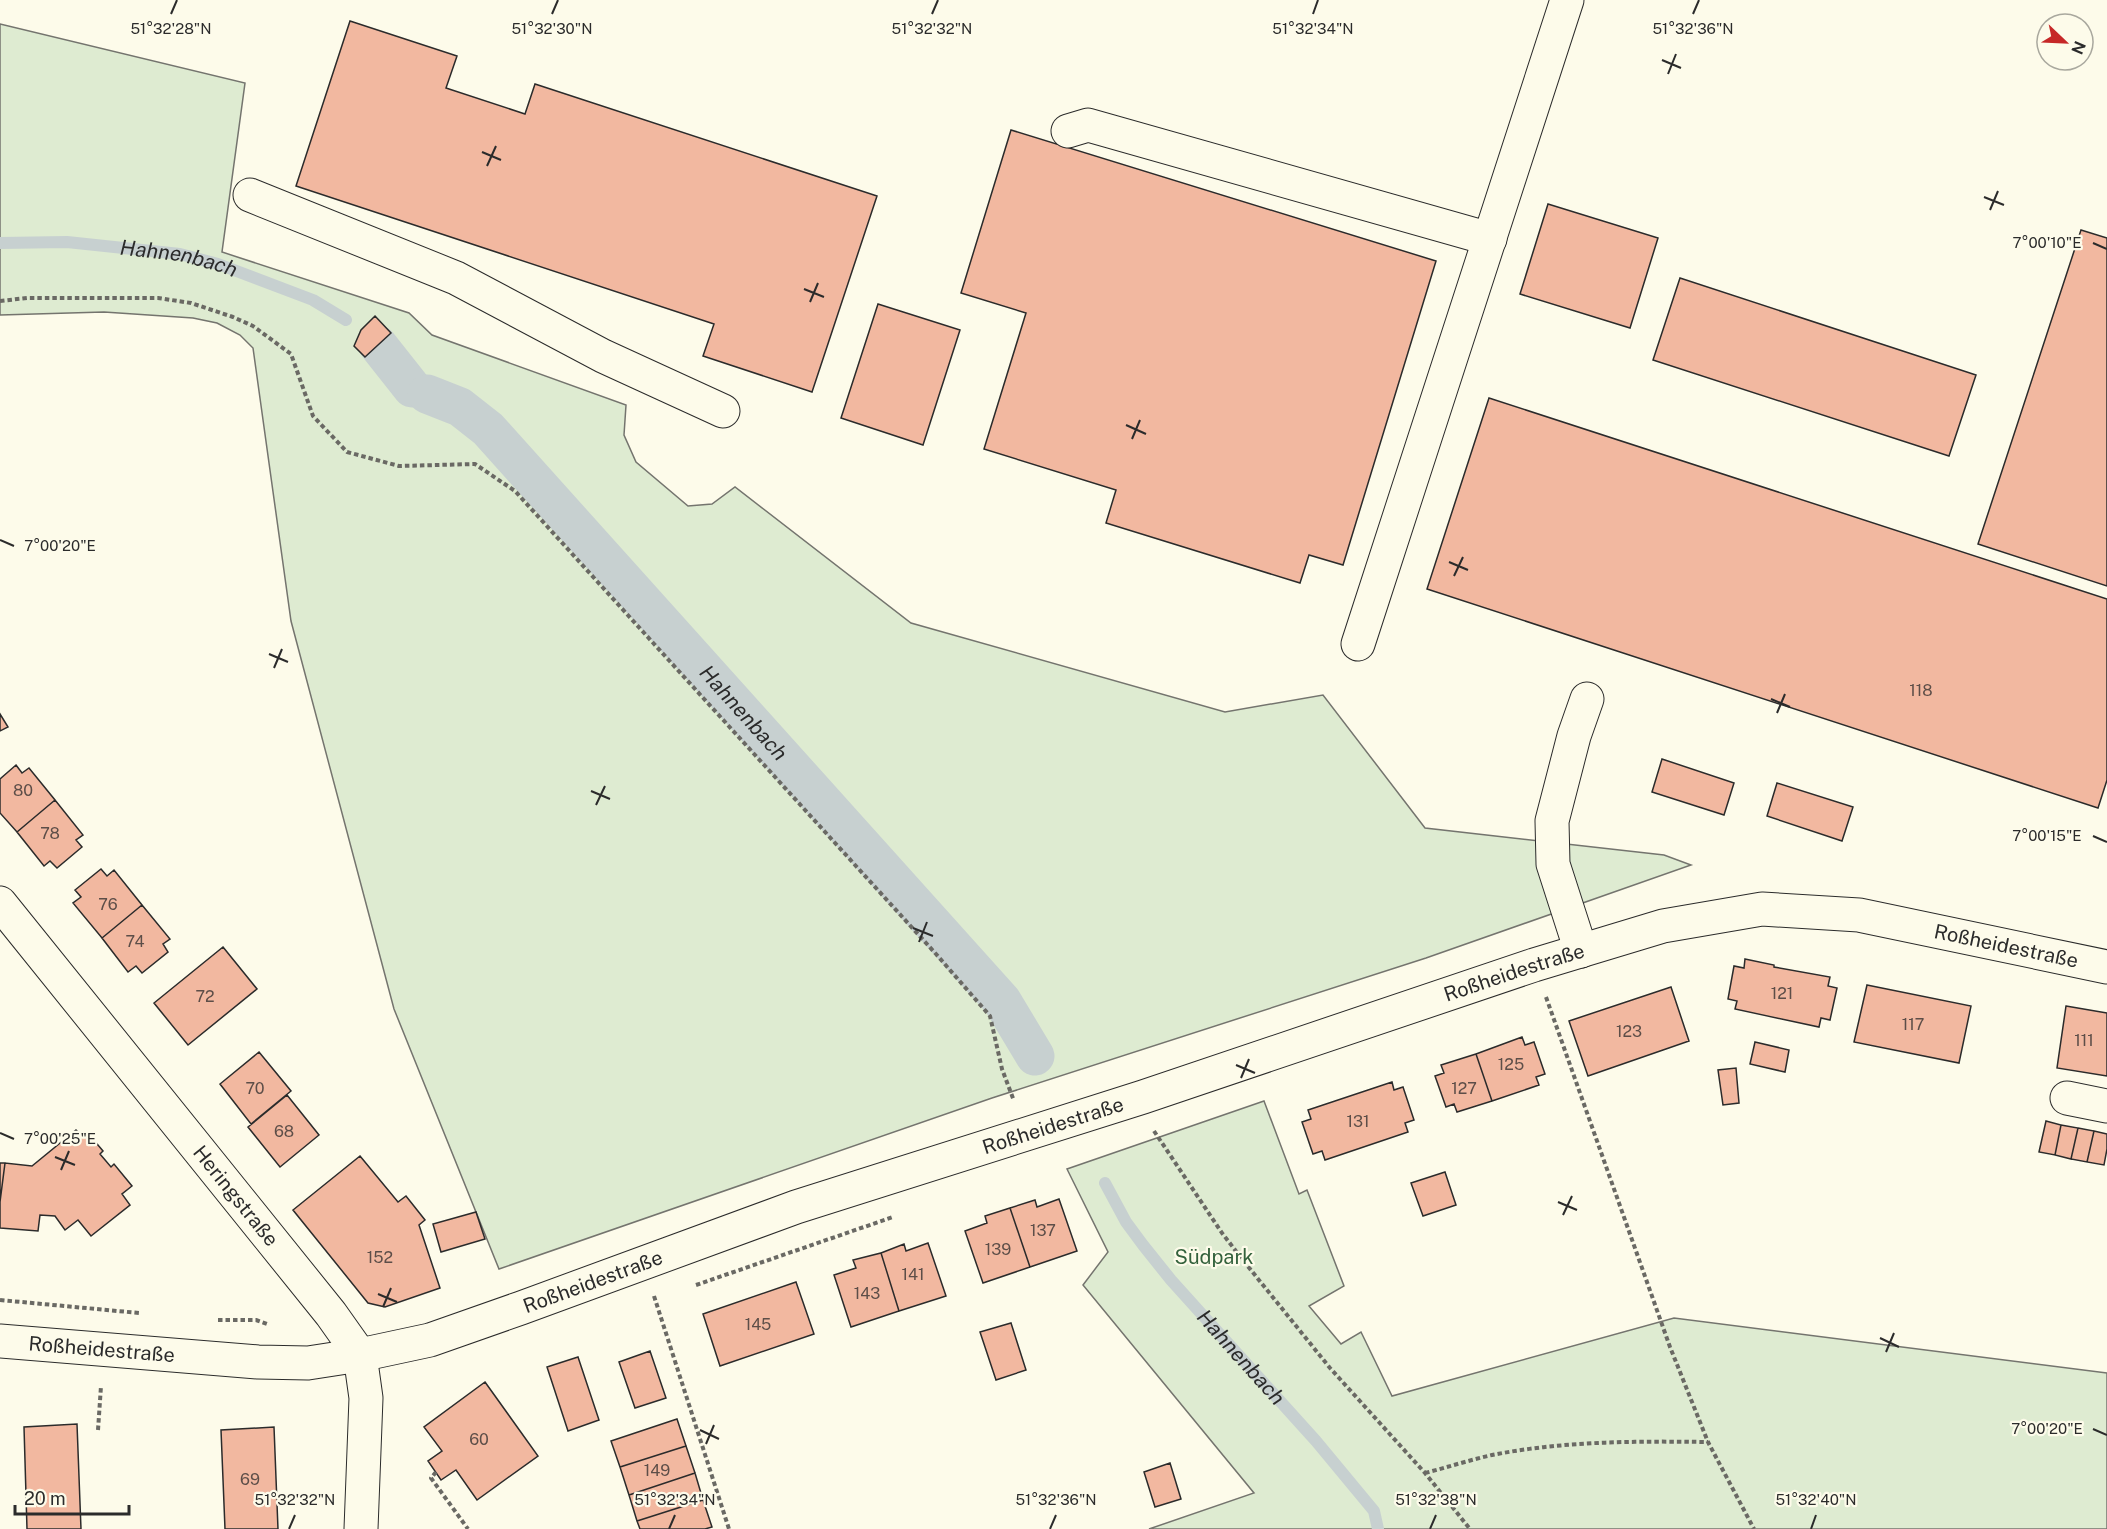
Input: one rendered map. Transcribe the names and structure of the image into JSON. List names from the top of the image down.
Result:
{
  "streets": {
    "street": ["Roßheidestraße", "Heringstraße"]
  },
  "crossings": [
    ["Roßheidestraße", "Heringstraße"]
  ],
  "water": ["Hahnenbach"],
  "parks": ["Südpark"],
  "house_numbers": [
    "118",
    "80",
    "78",
    "76",
    "74",
    "121",
    "72",
    "117",
    "123",
    "111",
    "125",
    "70",
    "127",
    "131",
    "68",
    "137",
    "139",
    "152",
    "141",
    "143",
    "145",
    "60",
    "149",
    "69"
  ],
  "scale_bar": "20 m",
  "north": "bottom right",
  "coordinates": [
    "51°32'28\"N",
    "51°32'30\"N",
    "51°32'32\"N",
    "51°32'34\"N",
    "51°32'36\"N",
    "7°00'10\"E",
    "7°00'20\"E",
    "7°00'15\"E",
    "7°00'25\"E",
    "51°32'38\"N",
    "51°32'40\"N"
  ]
}
